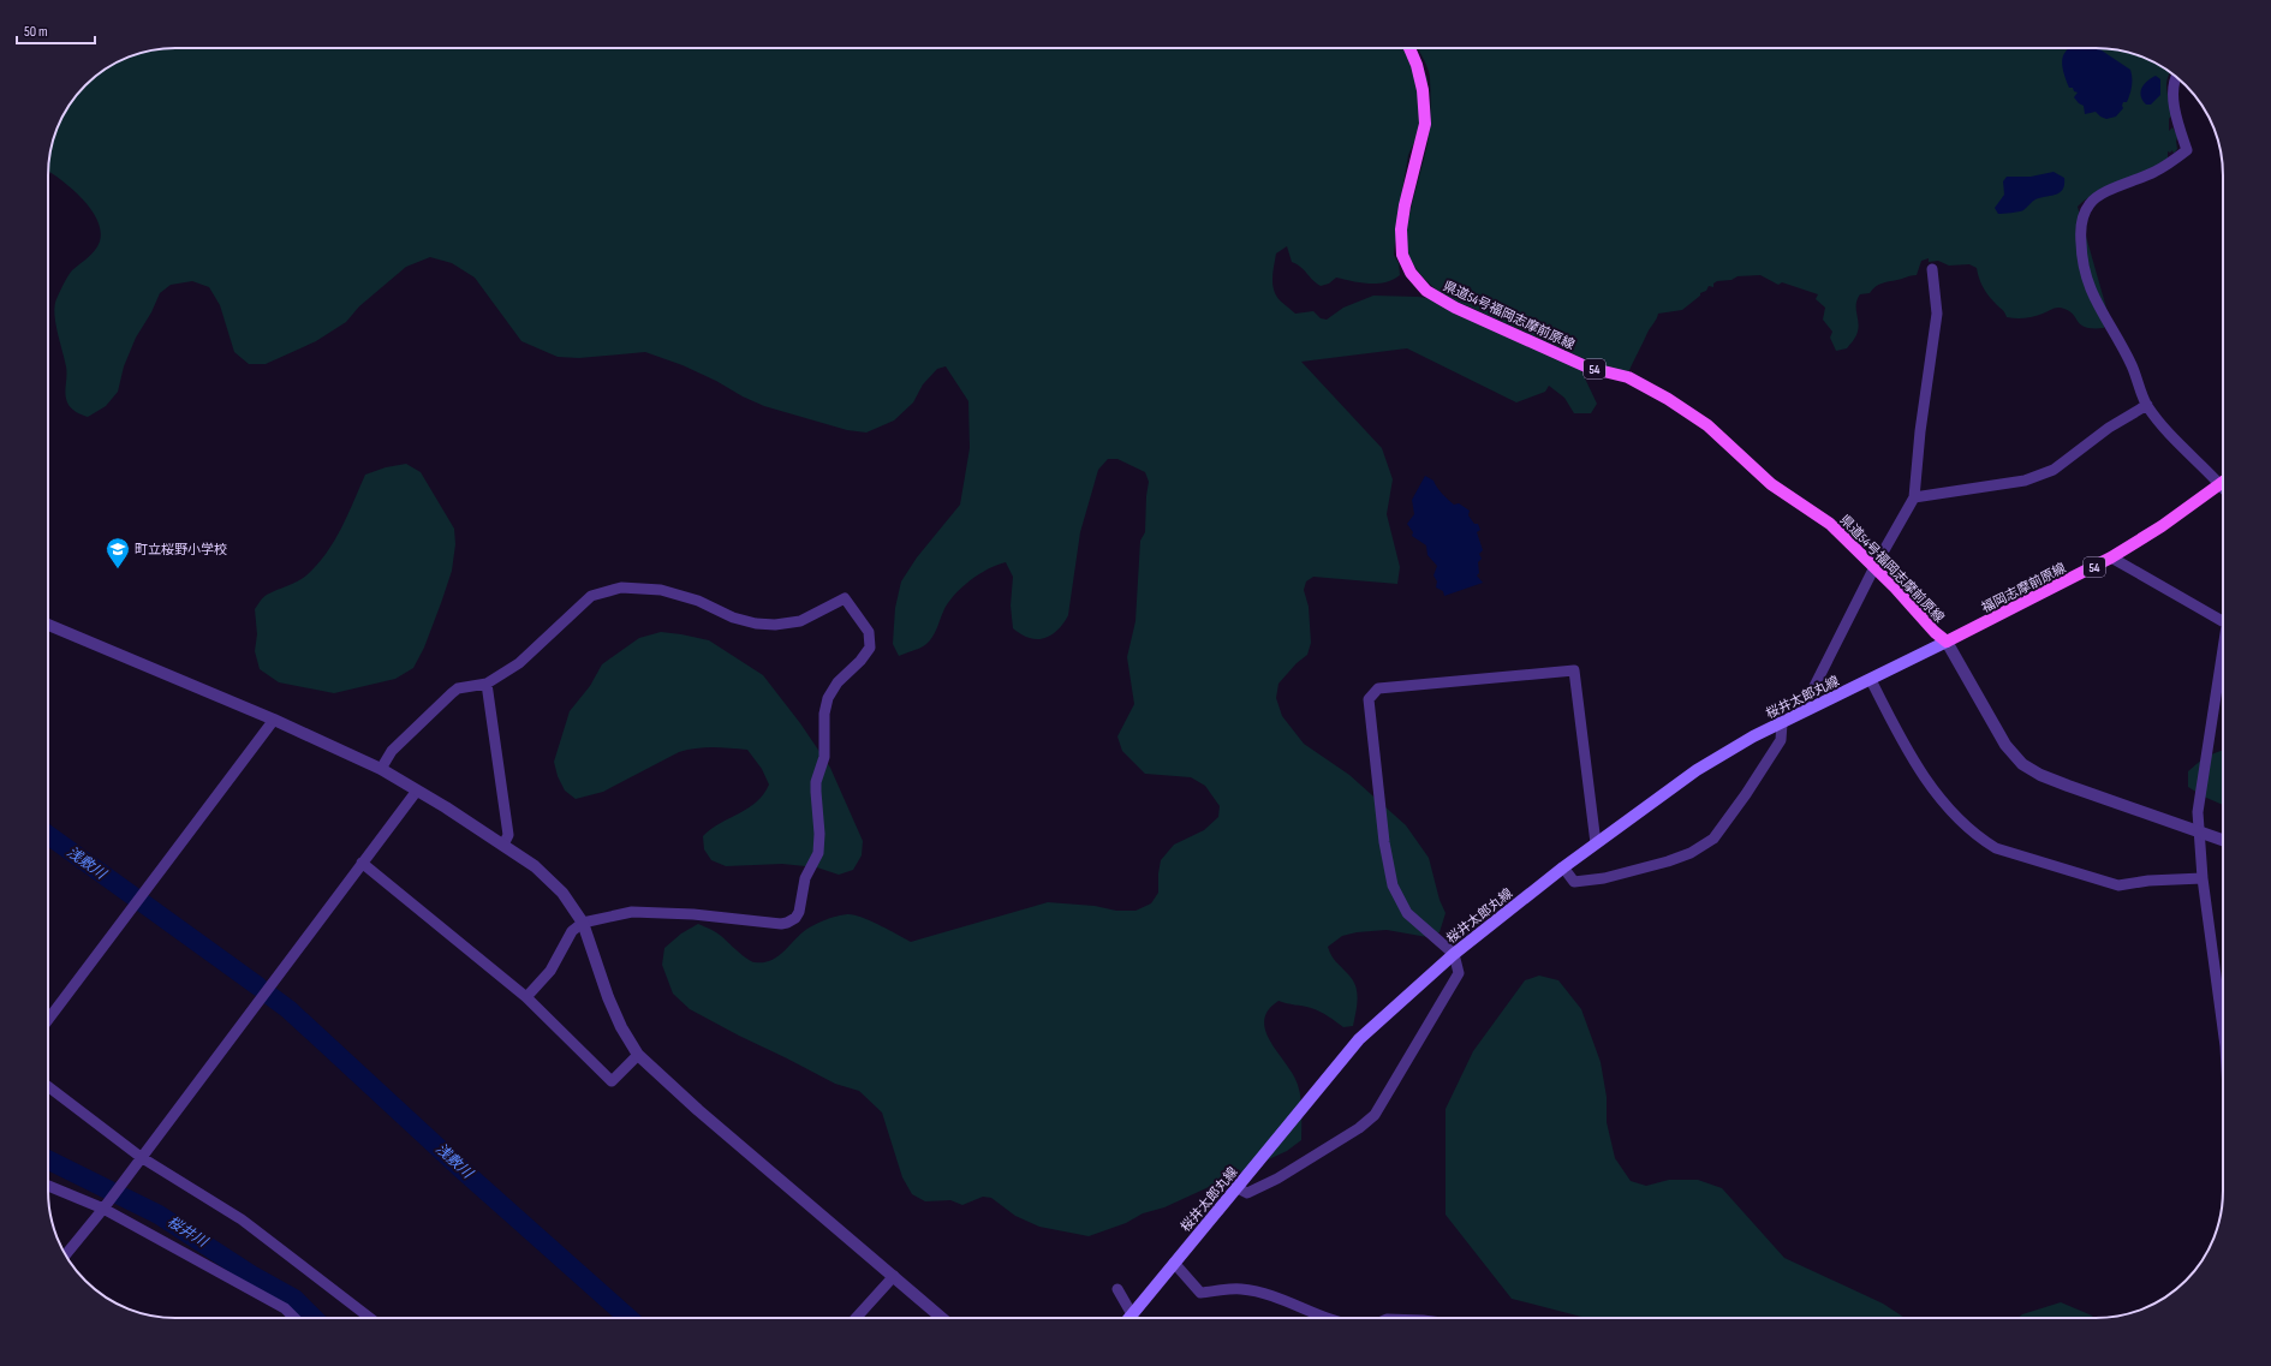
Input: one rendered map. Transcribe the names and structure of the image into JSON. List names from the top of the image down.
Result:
{
  "streets": {
    "main road": [
      "県道54号福岡志摩前原線",
      "54",
      "福岡志摩前原線",
      "桜井太郎丸線"
    ]
  },
  "crossings": [
    ["県道54号福岡志摩前原線", "福岡志摩前原線"],
    ["県道54号福岡志摩前原線", "桜井太郎丸線"],
    ["福岡志摩前原線", "桜井太郎丸線"]
  ],
  "water": ["浅敷川", "桜井川"],
  "places": {
    "school or university": ["町立桜野小学校"]
  },
  "scale_bar": "50 m"
}
